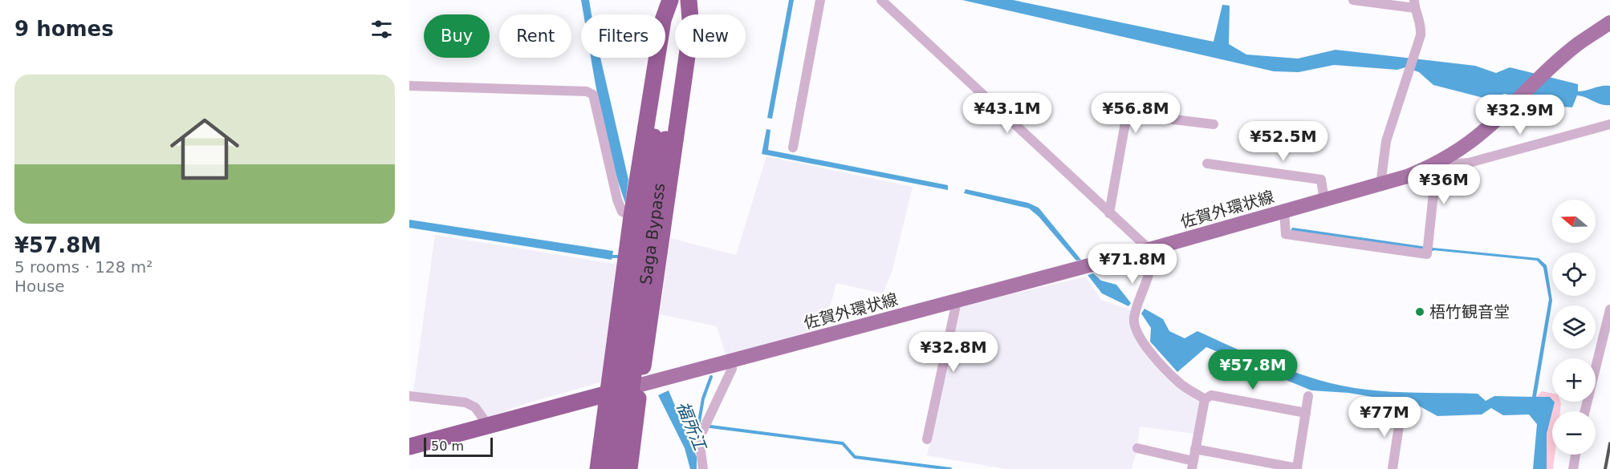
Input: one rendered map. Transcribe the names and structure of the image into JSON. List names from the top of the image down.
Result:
{
  "streets": {
    "highway": ["Saga Bypass"],
    "main road": ["佐賀外環状線"]
  },
  "water": ["福所江"],
  "places": ["梧竹観音堂"],
  "scale_bar": "50 m",
  "north": "left",
  "page": {
    "heading": "9 homes",
    "chip": [
      "Buy",
      "Rent",
      "Filters",
      "New"
    ],
    "list": [
      {
        "name": "¥57.8M",
        "note": "5 rooms · 128 m² · House"
      }
    ],
    "price": [
      "¥43.1M",
      "¥56.8M",
      "¥32.9M",
      "¥52.5M",
      "¥36M",
      "¥71.8M",
      "¥32.8M",
      "¥57.8M",
      "¥77M"
    ],
    "map_buttons": ["+", "−"],
    "scale": "50 m"
  }
}
